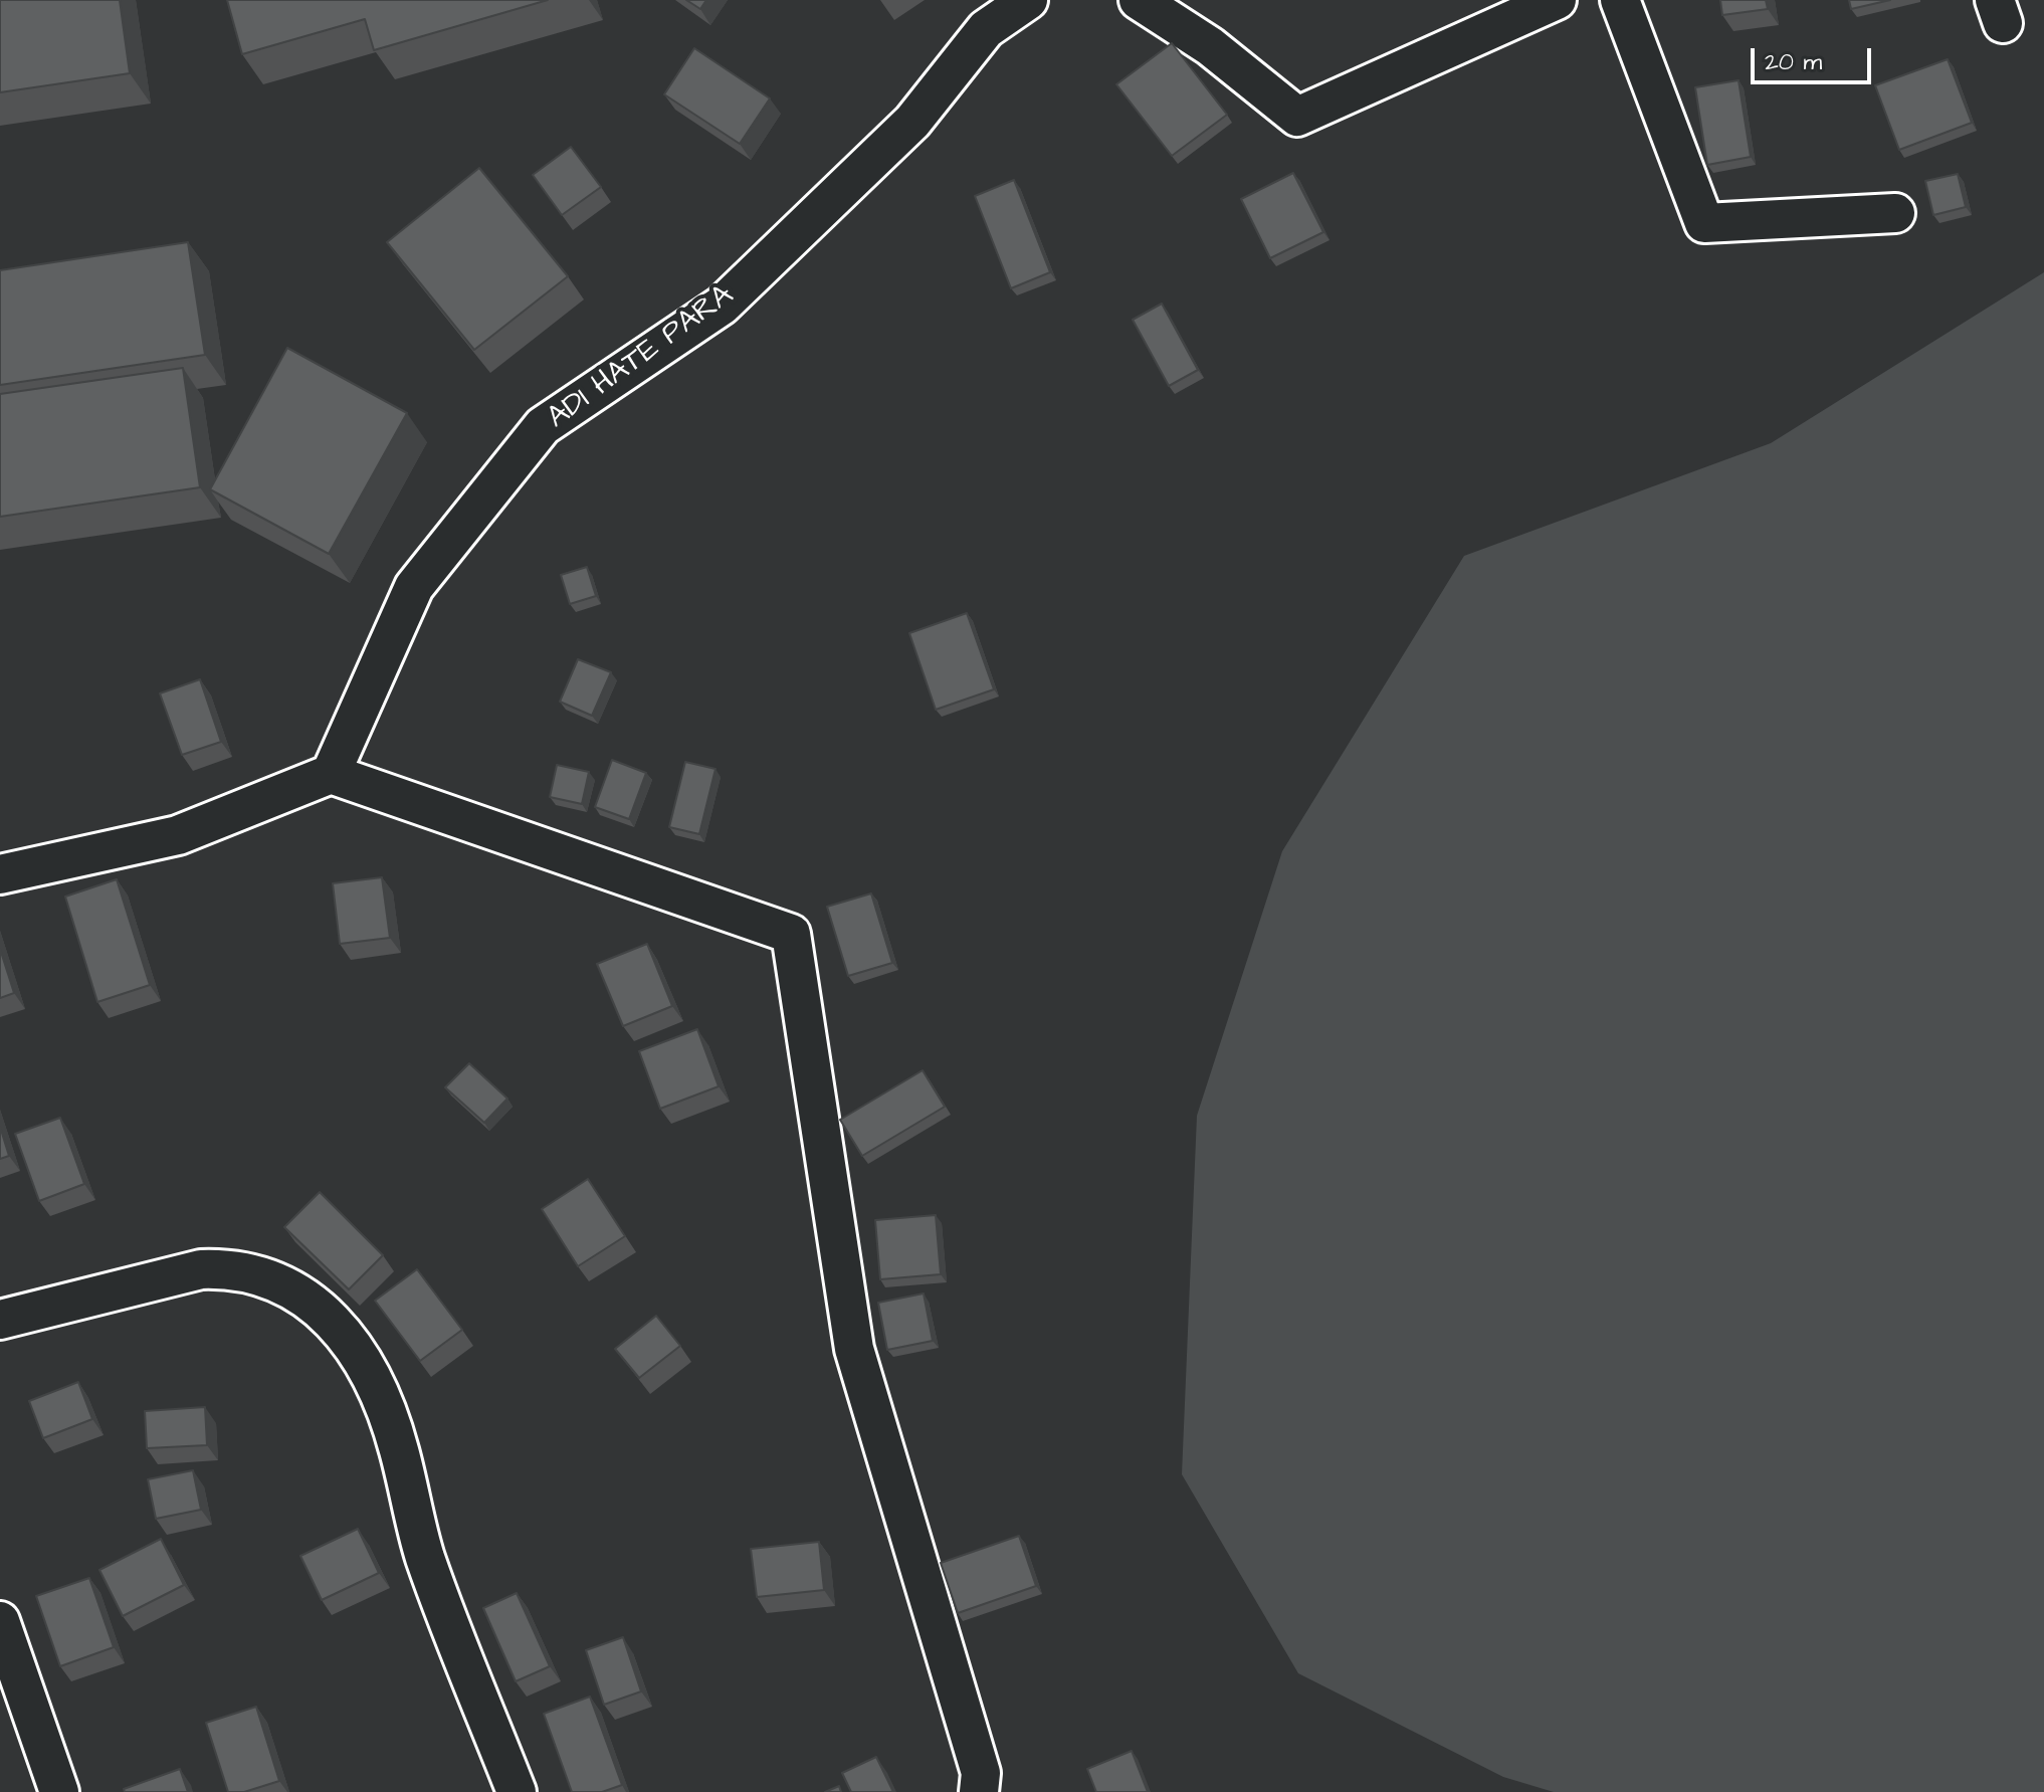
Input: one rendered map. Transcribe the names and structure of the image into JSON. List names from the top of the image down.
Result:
{
  "streets": {
    "street": ["ADI HATE PARA"]
  },
  "scale_bar": "20 m"
}
